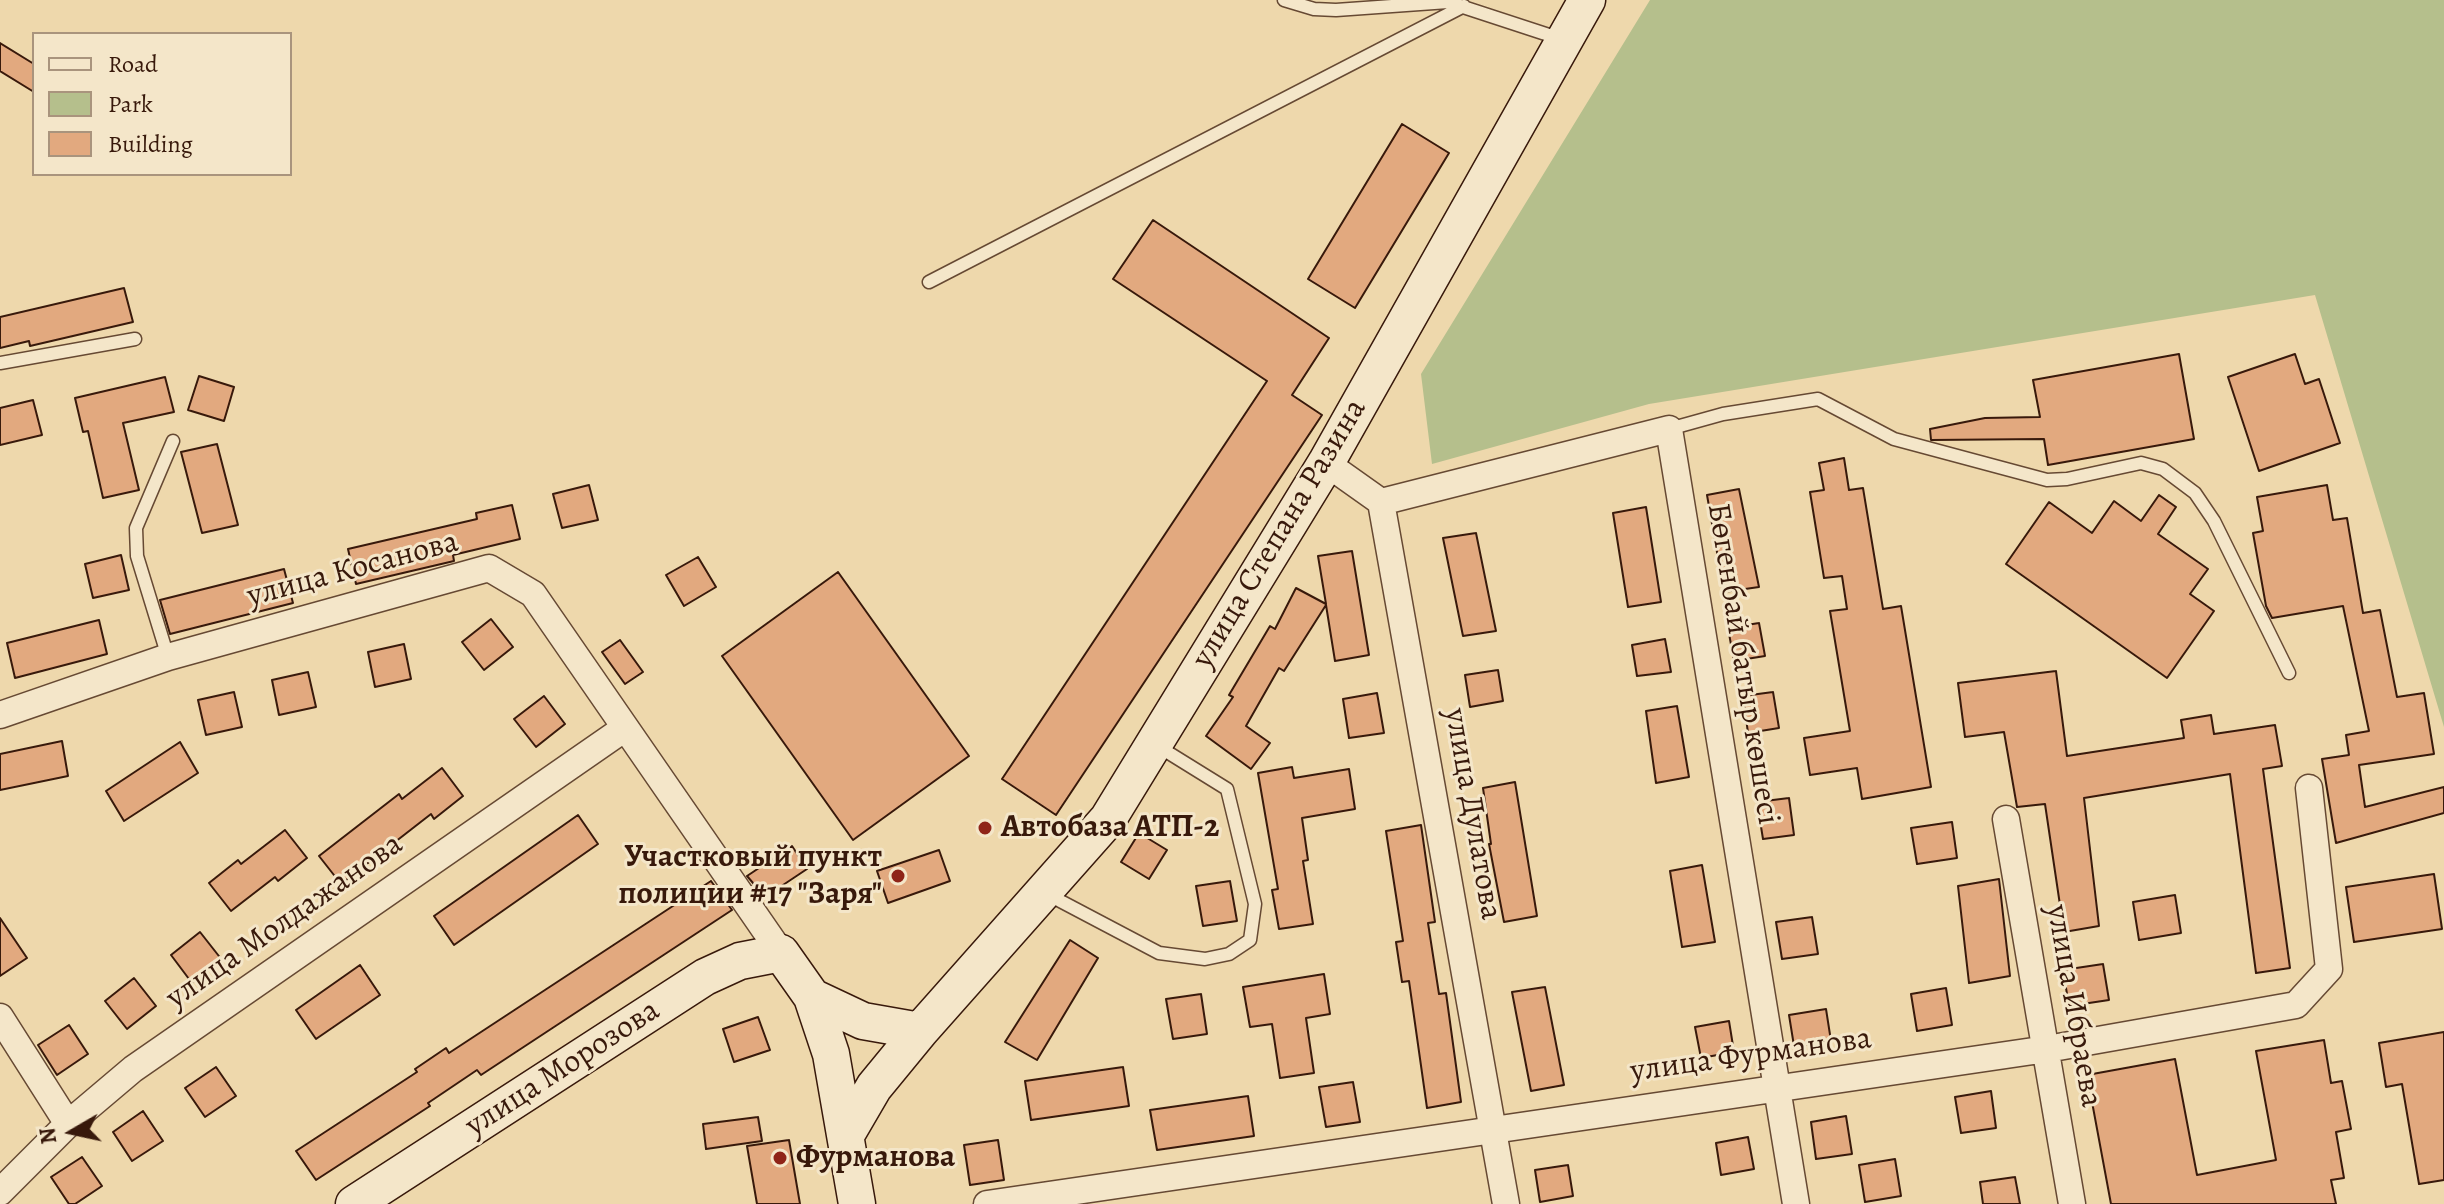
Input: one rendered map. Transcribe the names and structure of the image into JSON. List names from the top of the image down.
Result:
{
  "streets": {
    "main road": ["улица Степана Разина", "улица Морозова"],
    "street": [
      "улица Косанова",
      "Бөгенбай батыр көшесі",
      "улица Дулатова",
      "улица Молдажанова",
      "улица Ибраева",
      "улица Фурманова"
    ]
  },
  "crossings": [
    ["улица Косанова", "улица Молдажанова"],
    ["улица Косанова", "улица Морозова"],
    ["Бөгенбай батыр көшесі", "улица Фурманова"],
    ["улица Дулатова", "улица Фурманова"],
    ["улица Ибраева", "улица Фурманова"]
  ],
  "places": ["Автобаза АТП-2", "Участковый пункт полиции #17 \"Заря\"", "Фурманова"],
  "legend": ["Road", "Park", "Building"],
  "north": "left"
}
